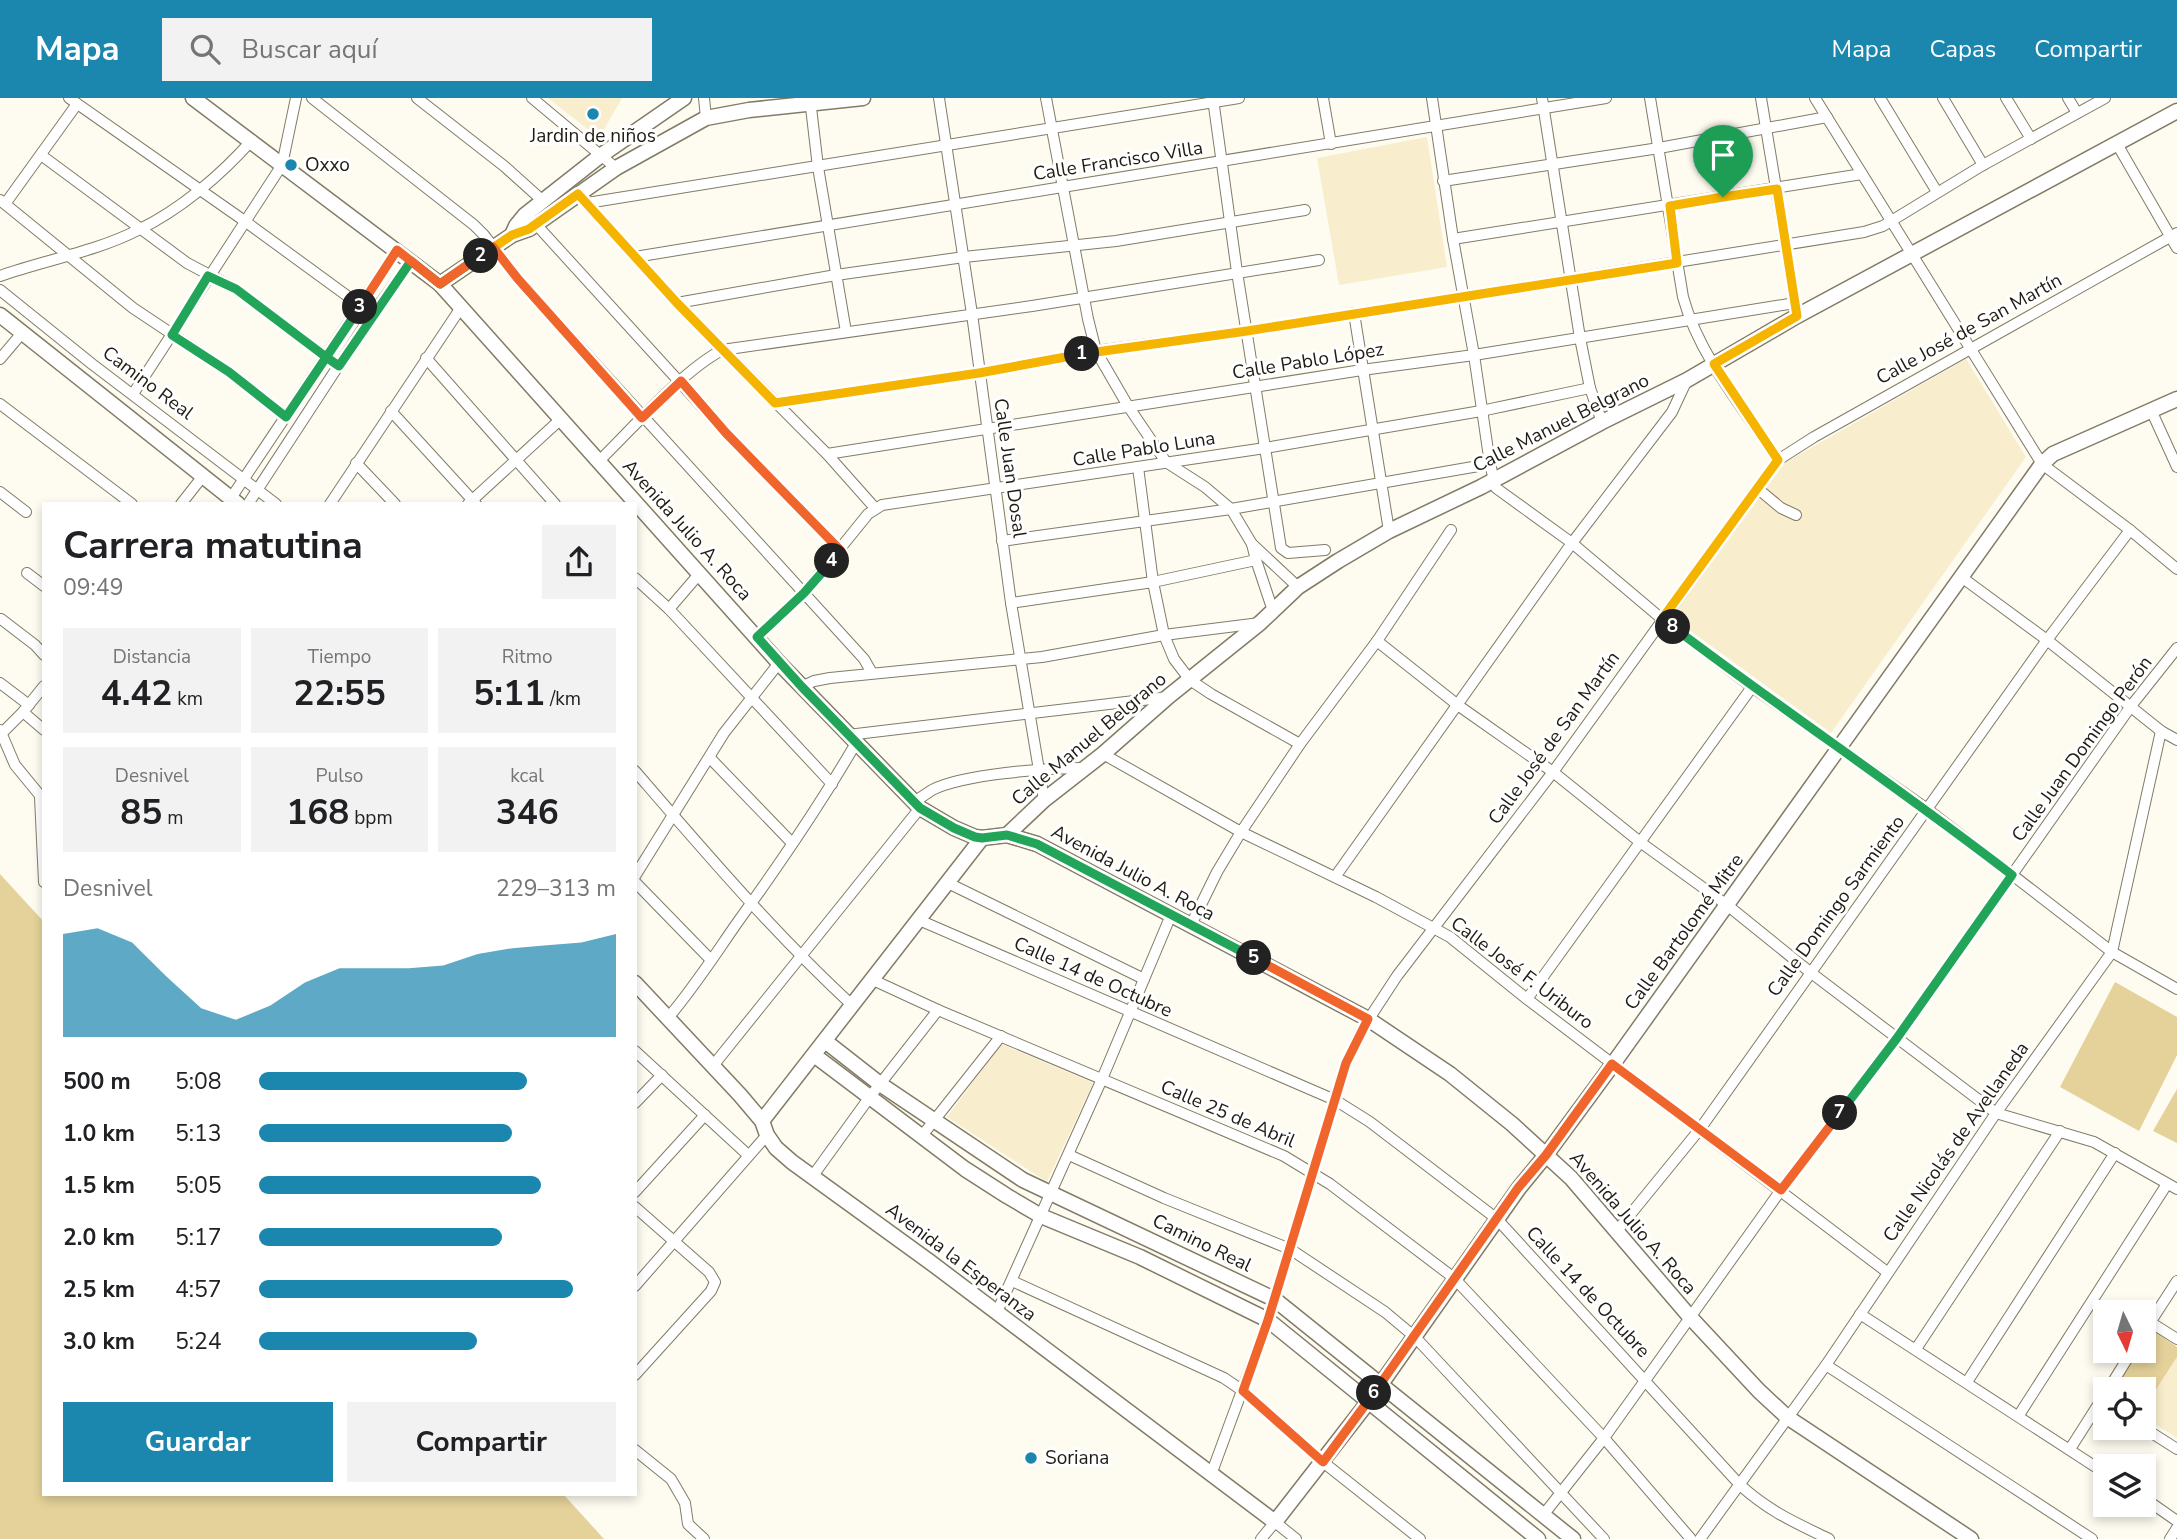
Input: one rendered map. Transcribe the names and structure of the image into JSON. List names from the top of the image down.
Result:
{
  "streets": {
    "street": [
      "Calle Francisco Villa",
      "Calle José de San Martín",
      "Calle Pablo López",
      "Camino Real",
      "Calle Manuel Belgrano",
      "Calle Pablo Luna",
      "Calle Juan Dosal",
      "Avenida Julio A. Roca",
      "Calle Juan Domingo Perón",
      "Calle Domingo Sarmiento",
      "Calle Bartolomé Mitre",
      "Calle José F. Uriburo",
      "Calle 14 de Octubre",
      "Calle 25 de Abril",
      "Calle Nicolás de Avellaneda",
      "Avenida la Esperanza"
    ]
  },
  "crossings": [
    ["Calle Francisco Villa", "Calle Juan Dosal"],
    ["Calle José de San Martín", "Camino Real"],
    ["Calle José de San Martín", "Avenida Julio A. Roca"],
    ["Calle José de San Martín", "Calle José F. Uriburo"],
    ["Calle José de San Martín", "Calle 14 de Octubre"],
    ["Calle José de San Martín", "Calle 25 de Abril"],
    ["Calle José de San Martín", "Avenida la Esperanza"],
    ["Calle Pablo López", "Calle Manuel Belgrano"],
    ["Calle Pablo López", "Calle Juan Dosal"],
    ["Camino Real", "Calle Juan Domingo Perón"],
    ["Camino Real", "Calle Bartolomé Mitre"],
    ["Calle Manuel Belgrano", "Calle Juan Dosal"],
    ["Calle Manuel Belgrano", "Avenida Julio A. Roca"],
    ["Calle Manuel Belgrano", "Calle José F. Uriburo"],
    ["Calle Pablo Luna", "Calle Juan Dosal"],
    ["Avenida Julio A. Roca", "Calle Juan Domingo Perón"],
    ["Avenida Julio A. Roca", "Calle Domingo Sarmiento"],
    ["Avenida Julio A. Roca", "Calle Bartolomé Mitre"],
    ["Avenida Julio A. Roca", "Calle Nicolás de Avellaneda"],
    ["Calle Juan Domingo Perón", "Calle José F. Uriburo"],
    ["Calle Juan Domingo Perón", "Calle 14 de Octubre"],
    ["Calle Juan Domingo Perón", "Calle 25 de Abril"],
    ["Calle Domingo Sarmiento", "Calle José F. Uriburo"],
    ["Calle Bartolomé Mitre", "Calle José F. Uriburo"],
    ["Calle Bartolomé Mitre", "Calle 14 de Octubre"],
    ["Calle Bartolomé Mitre", "Calle 25 de Abril"],
    ["Calle Bartolomé Mitre", "Avenida la Esperanza"],
    ["Calle José F. Uriburo", "Calle Nicolás de Avellaneda"],
    ["Calle 14 de Octubre", "Calle Nicolás de Avellaneda"]
  ],
  "places": ["Jardin de niños", "Oxxo", "Soriana"],
  "north": "bottom",
  "page": {
    "header": "Mapa",
    "search": "Buscar aquí",
    "nav": ["Mapa", "Capas", "Compartir"],
    "pins": [
      "2",
      "3",
      "1",
      "4",
      "8",
      "5",
      "7",
      "6"
    ],
    "heading": ["Carrera matutina", "09:49"],
    "stats": [
      ["Distancia", "4.42 km"],
      ["Tiempo", "22:55"],
      ["Ritmo", "5:11 /km"],
      ["Desnivel", "85 m"],
      ["Pulso", "168 bpm"],
      ["kcal", "346"]
    ],
    "chart": ["Desnivel", "229–313 m"],
    "list": [
      {
        "name": "500 m",
        "note": "5:08"
      },
      {
        "name": "1.0 km",
        "note": "5:13"
      },
      {
        "name": "1.5 km",
        "note": "5:05"
      },
      {
        "name": "2.0 km",
        "note": "5:17"
      },
      {
        "name": "2.5 km",
        "note": "4:57"
      },
      {
        "name": "3.0 km",
        "note": "5:24"
      }
    ],
    "buttons": ["Guardar", "Compartir"]
  }
}
